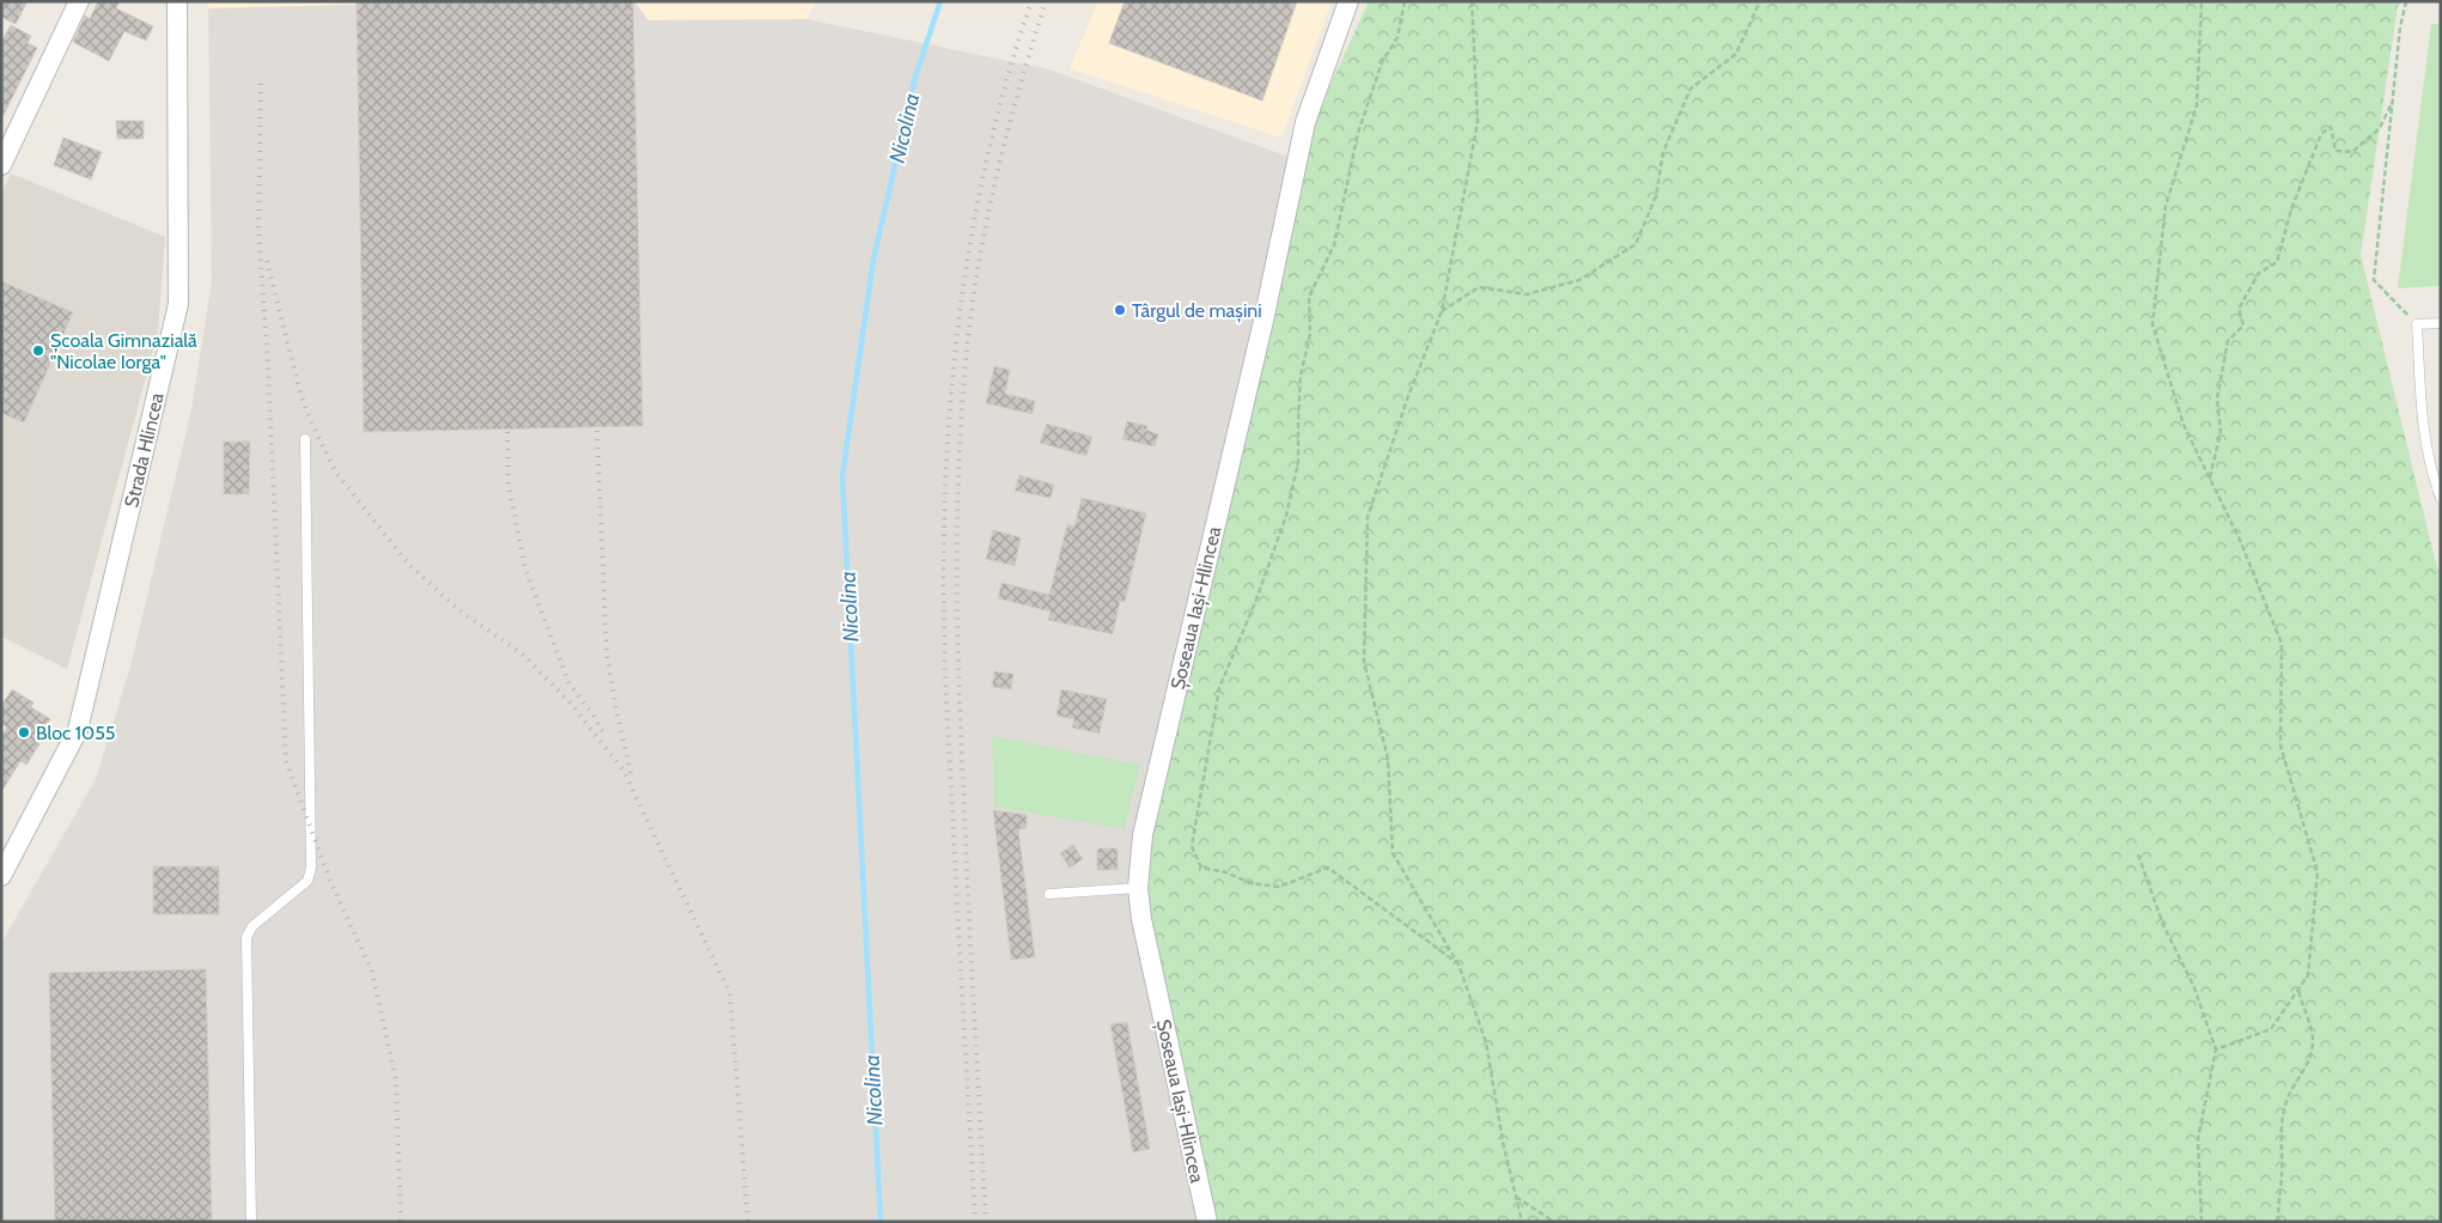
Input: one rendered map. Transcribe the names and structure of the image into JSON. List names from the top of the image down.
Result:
{
  "streets": {
    "street": ["Strada Hlincea", "Șoseaua Iași-Hlincea"]
  },
  "water": ["Nicolina"],
  "places": ["Târgul de mașini", "Școala Gimnazială \"Nicolae Iorga\"", "Bloc 1055"]
}
